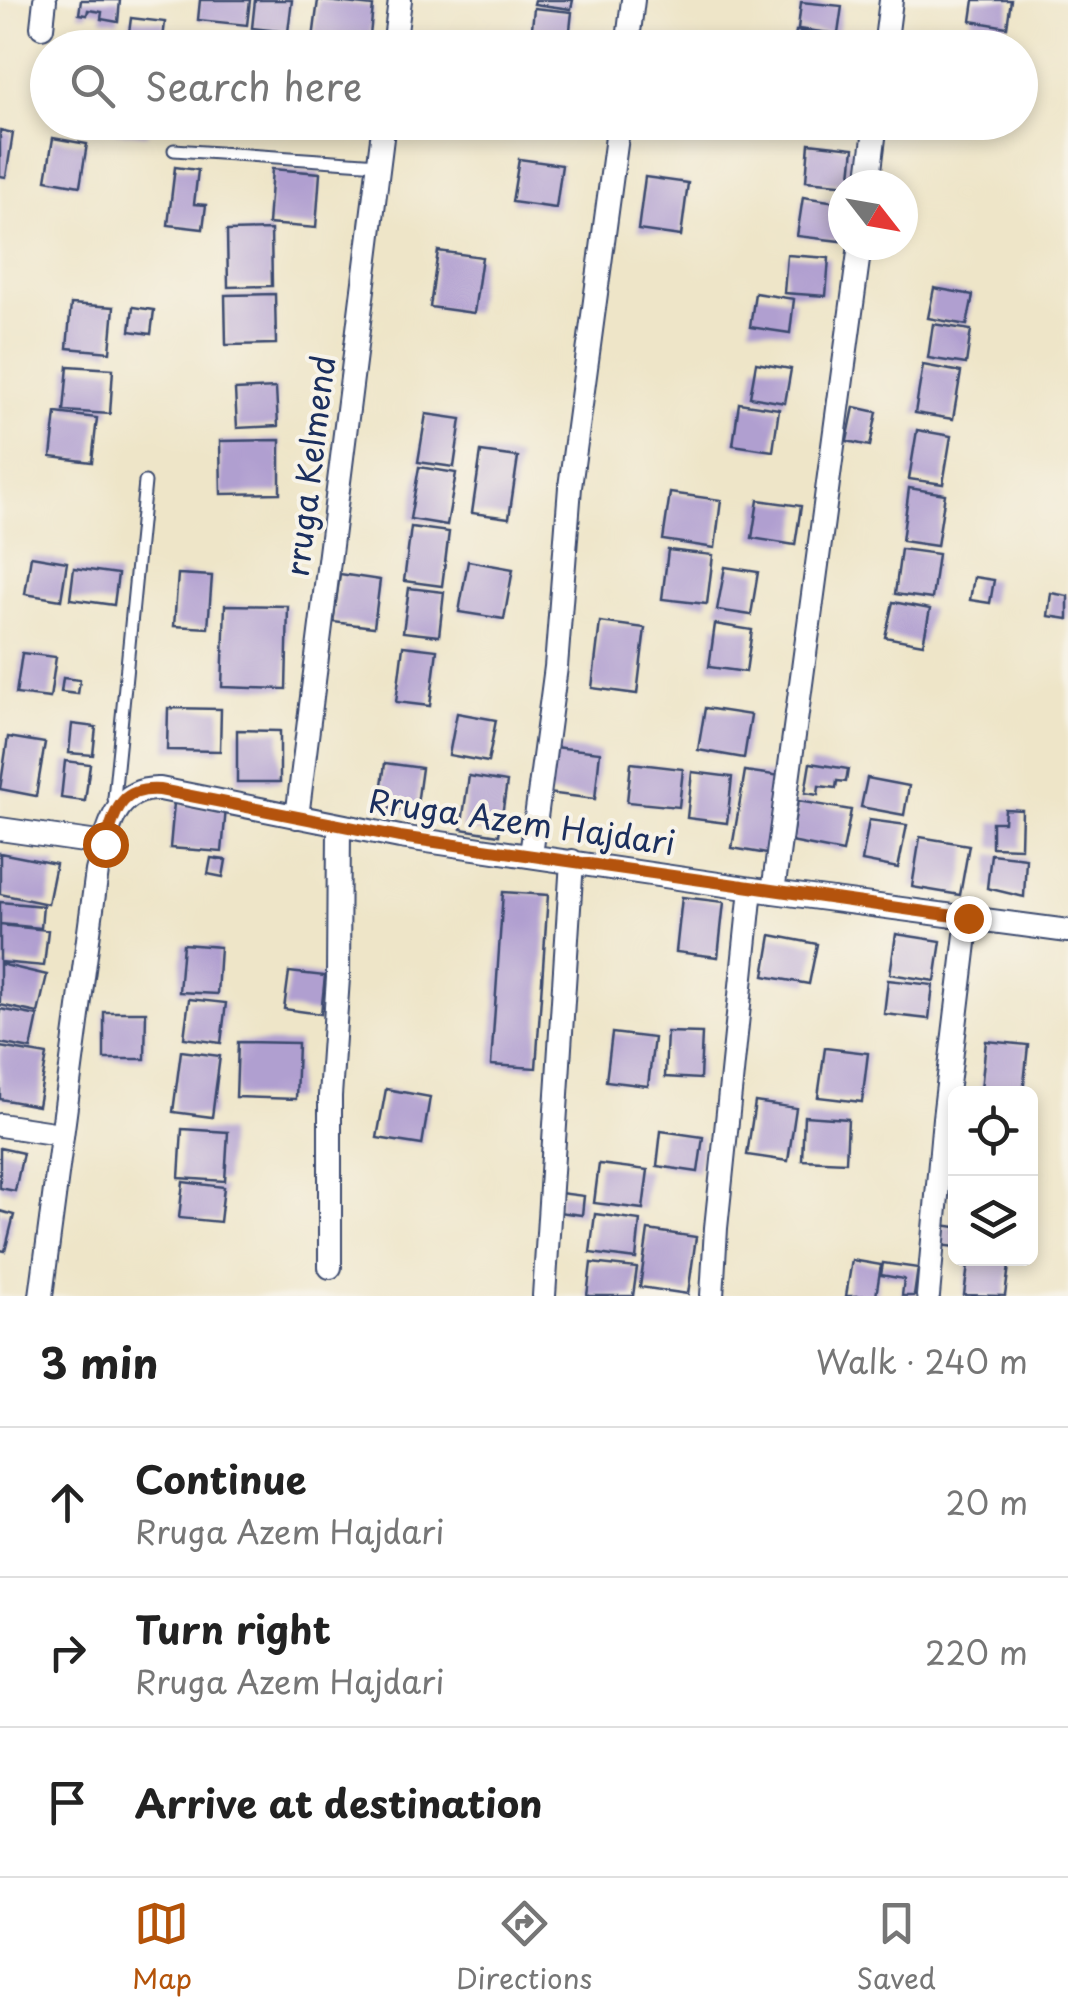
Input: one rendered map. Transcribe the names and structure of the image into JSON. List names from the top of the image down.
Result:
{
  "streets": {
    "street": ["rruga Kelmend", "Rruga Azem Hajdari"]
  },
  "crossings": [
    ["rruga Kelmend", "Rruga Azem Hajdari"]
  ],
  "north": "bottom right",
  "page": {
    "search": "Search here",
    "heading": ["3 min", "Walk · 240 m"],
    "list": [
      ["Continue", "Rruga Azem Hajdari", "20 m"],
      ["Turn right", "Rruga Azem Hajdari", "220 m"],
      "Arrive at destination"
    ],
    "nav": ["Map", "Directions", "Saved"]
  }
}
